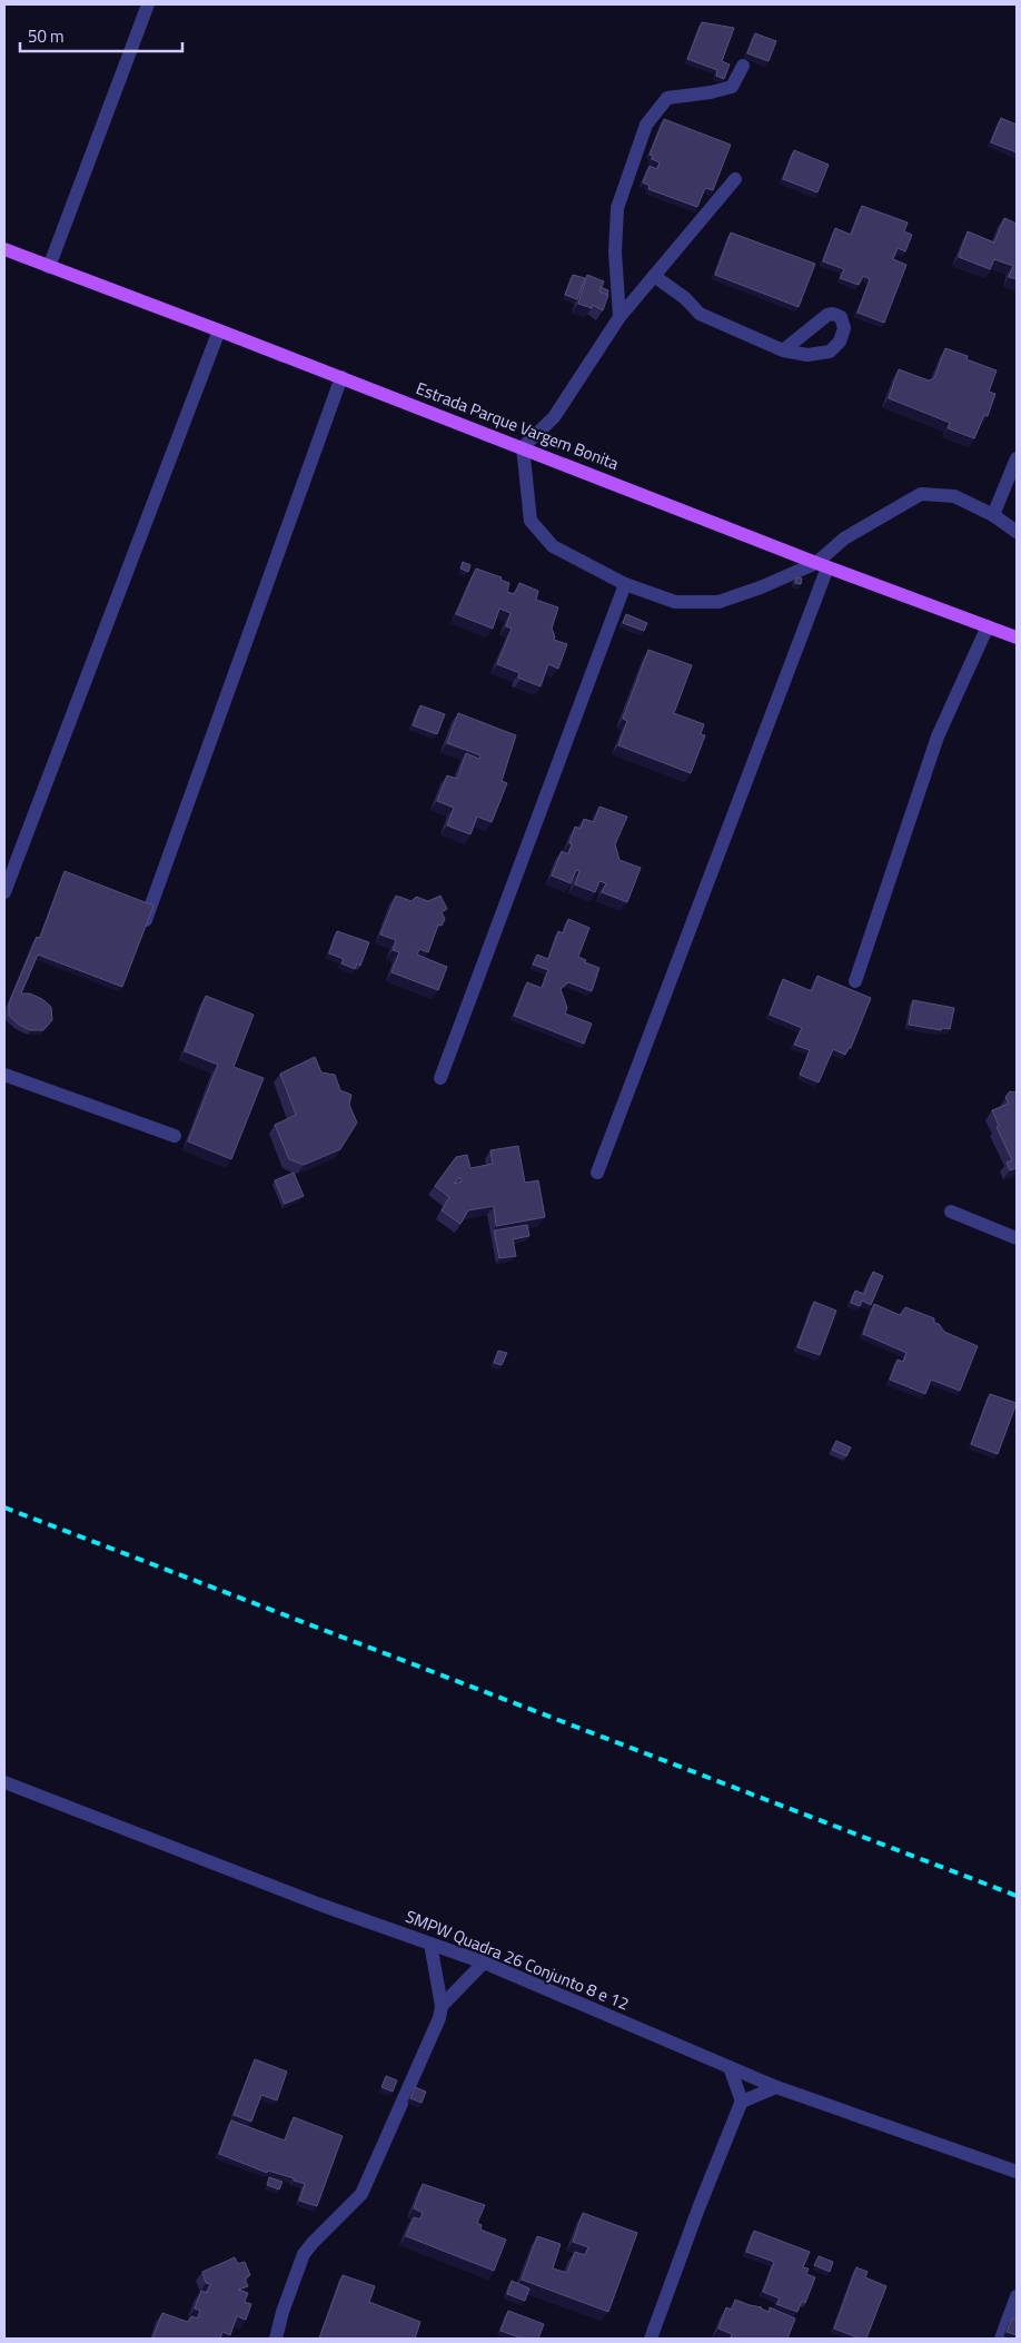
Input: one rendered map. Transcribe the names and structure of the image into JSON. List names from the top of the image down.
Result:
{
  "streets": {
    "main road": ["Estrada Parque Vargem Bonita"],
    "street": ["SMPW Quadra 26 Conjunto 8 e 12"]
  },
  "scale_bar": "50 m"
}
